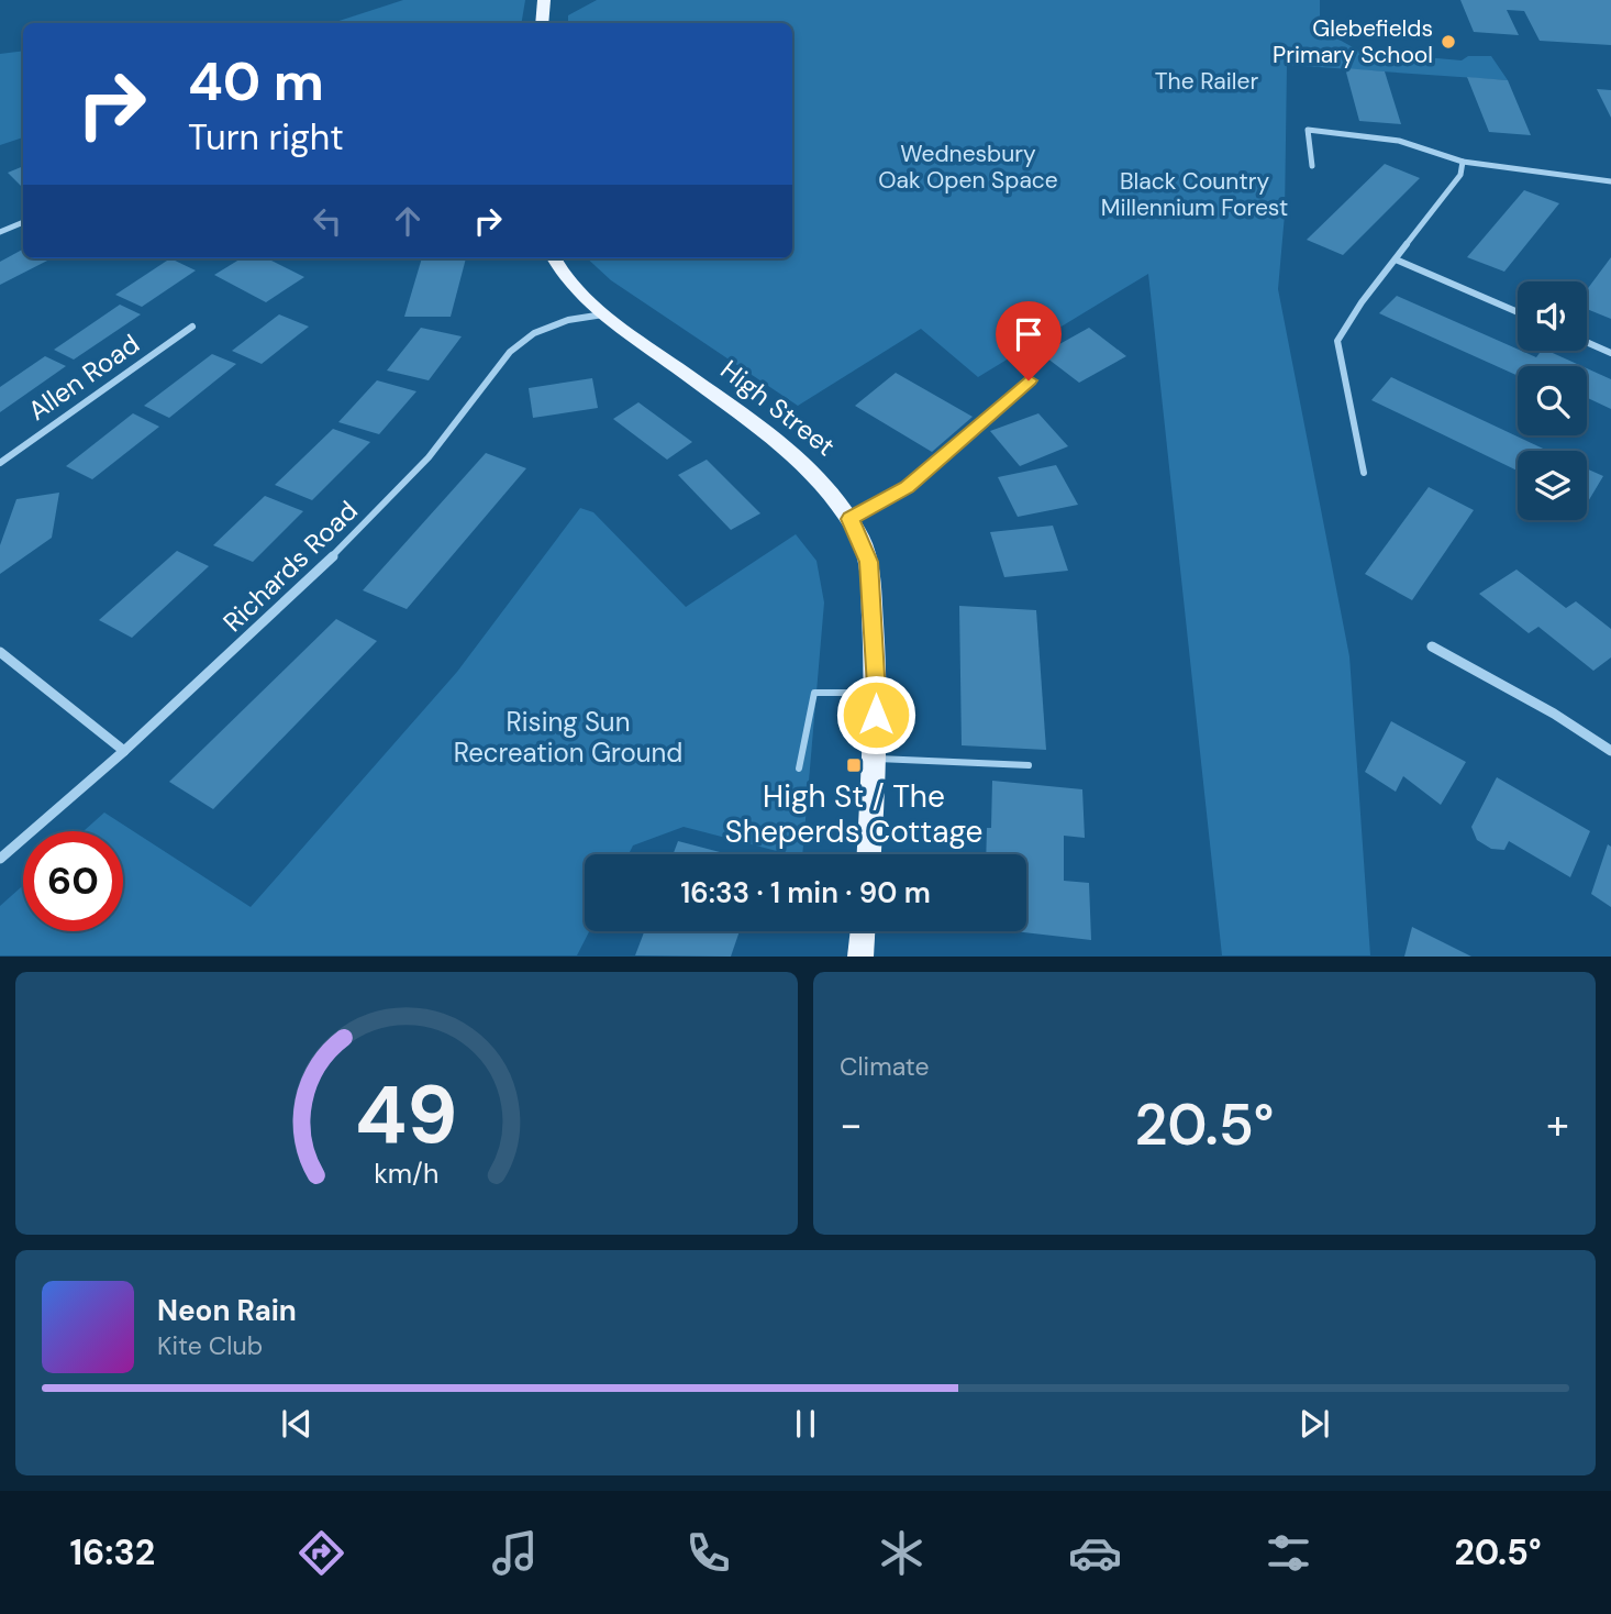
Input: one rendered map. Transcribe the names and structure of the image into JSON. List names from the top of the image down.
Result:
{
  "streets": {
    "main road": ["High Street"],
    "street": ["Allen Road", "Richards Road"]
  },
  "crossings": [
    ["High Street", "Richards Road"]
  ],
  "parks": [
    "The Railer",
    "Wednesbury Oak Open Space",
    "Black Country Millennium Forest",
    "Rising Sun Recreation Ground"
  ],
  "places": {
    "other": ["Glebefields Primary School"],
    "transit": ["High St / The Sheperds Cottage"]
  },
  "page": {
    "turn": ["40 m", "Turn right"],
    "limit": "60",
    "trip": "16:33 · 1 min · 90 m",
    "tile": "Climate",
    "heat": ["−", "20.5°", "+"],
    "song": ["Neon Rain", "Kite Club"],
    "tabs": ["16:32", "20.5°"],
    "gauge": ["49", "km/h"]
  }
}
